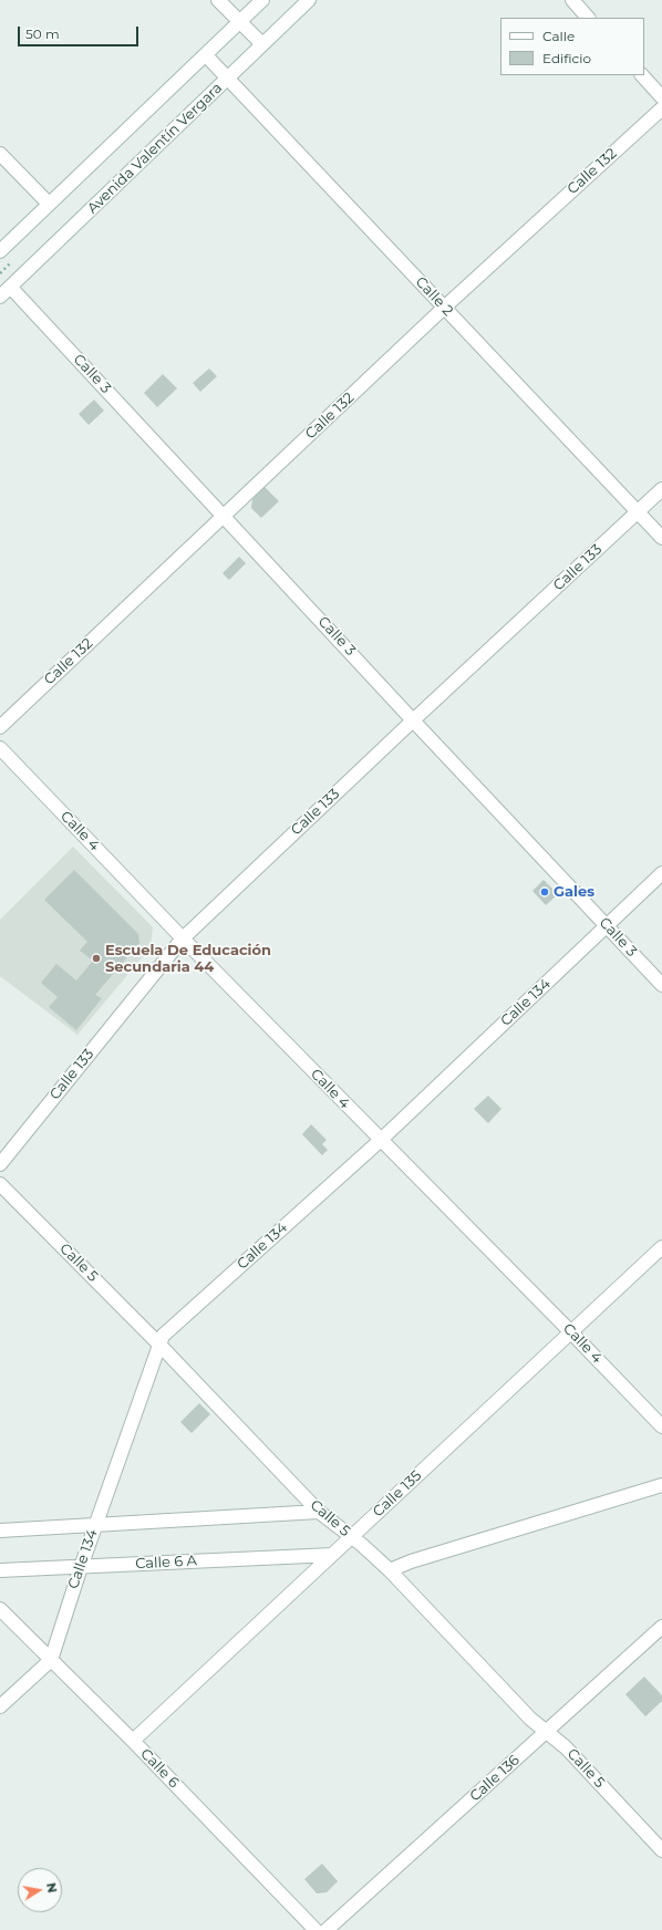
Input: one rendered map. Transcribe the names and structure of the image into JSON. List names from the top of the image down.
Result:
{
  "streets": {
    "street": [
      "Avenida Valentín Vergara",
      "Calle 132",
      "Calle 2",
      "Calle 3",
      "Calle 133",
      "Calle 4",
      "Calle 134",
      "Calle 5",
      "Calle 135",
      "Calle 6 A",
      "Calle 6",
      "Calle 136"
    ]
  },
  "crossings": [
    ["Avenida Valentín Vergara", "Calle 2"],
    ["Avenida Valentín Vergara", "Calle 3"],
    ["Calle 132", "Calle 2"],
    ["Calle 132", "Calle 3"],
    ["Calle 2", "Calle 133"],
    ["Calle 3", "Calle 133"],
    ["Calle 3", "Calle 134"],
    ["Calle 133", "Calle 4"],
    ["Calle 4", "Calle 134"],
    ["Calle 4", "Calle 135"],
    ["Calle 134", "Calle 5"],
    ["Calle 134", "Calle 6 A"],
    ["Calle 134", "Calle 6"],
    ["Calle 5", "Calle 135"],
    ["Calle 5", "Calle 136"],
    ["Calle 135", "Calle 6 A"],
    ["Calle 135", "Calle 6"]
  ],
  "places": ["Gales", "Escuela De Educación Secundaria 44"],
  "legend": ["Calle", "Edificio"],
  "scale_bar": "50 m",
  "north": "right"
}
